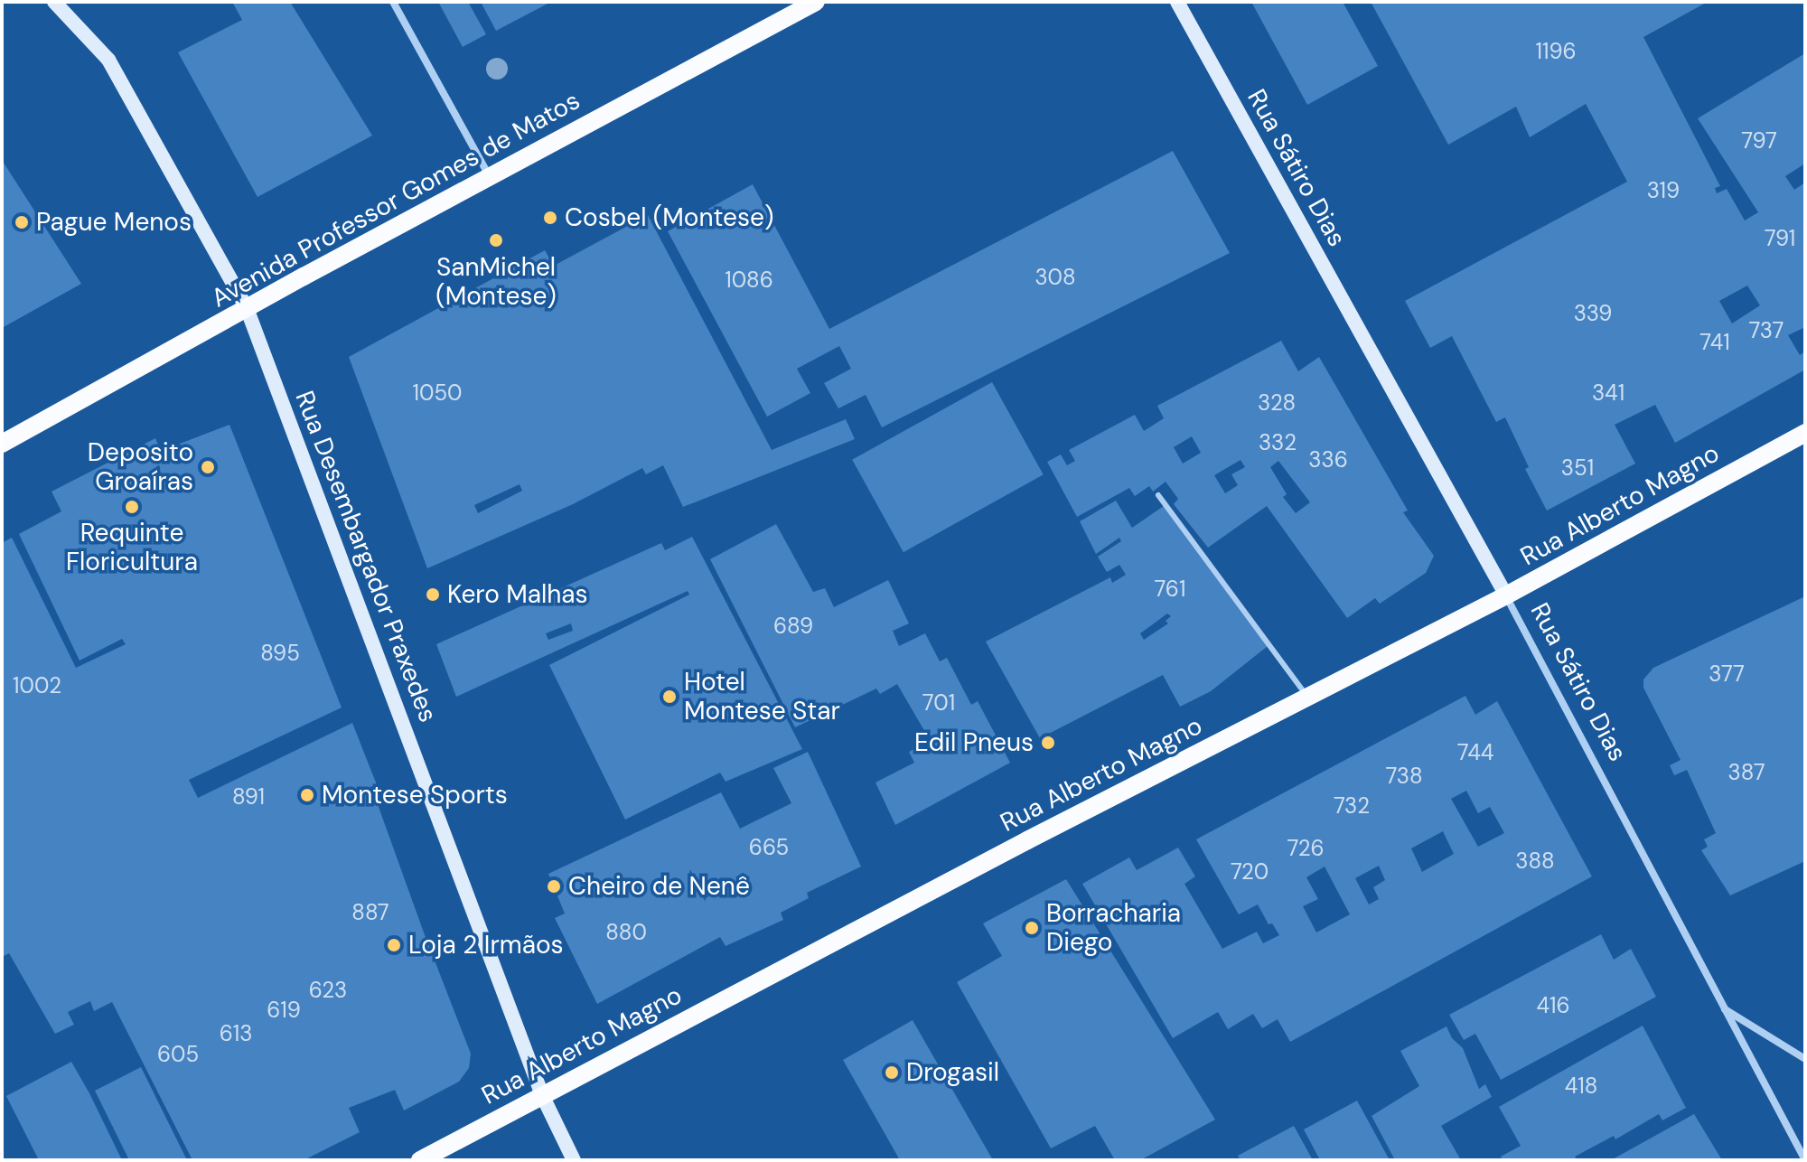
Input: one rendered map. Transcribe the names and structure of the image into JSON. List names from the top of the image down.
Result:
{
  "streets": {
    "main road": ["Avenida Professor Gomes de Matos", "Rua Alberto Magno"],
    "street": ["Rua Sátiro Dias", "Rua Desembargador Praxedes"]
  },
  "crossings": [
    ["Rua Sátiro Dias", "Rua Alberto Magno"],
    ["Avenida Professor Gomes de Matos", "Rua Desembargador Praxedes"],
    ["Rua Alberto Magno", "Rua Desembargador Praxedes"]
  ],
  "places": [
    "Cosbel (Montese)",
    "Pague Menos",
    "SanMichel (Montese)",
    "Deposito Groaíras",
    "Requinte Floricultura",
    "Kero Malhas",
    "Hotel Montese Star",
    "Edil Pneus",
    "Montese Sports",
    "Cheiro de Nenê",
    "Borracharia Diego",
    "Loja 2 Irmãos",
    "Drogasil"
  ],
  "house_numbers": [
    "1196",
    "797",
    "319",
    "791",
    "308",
    "1086",
    "339",
    "737",
    "741",
    "1050",
    "341",
    "328",
    "332",
    "336",
    "351",
    "761",
    "689",
    "895",
    "377",
    "1002",
    "701",
    "744",
    "387",
    "738",
    "891",
    "732",
    "665",
    "726",
    "388",
    "720",
    "887",
    "880",
    "623",
    "416",
    "619",
    "613",
    "605",
    "418"
  ]
}
